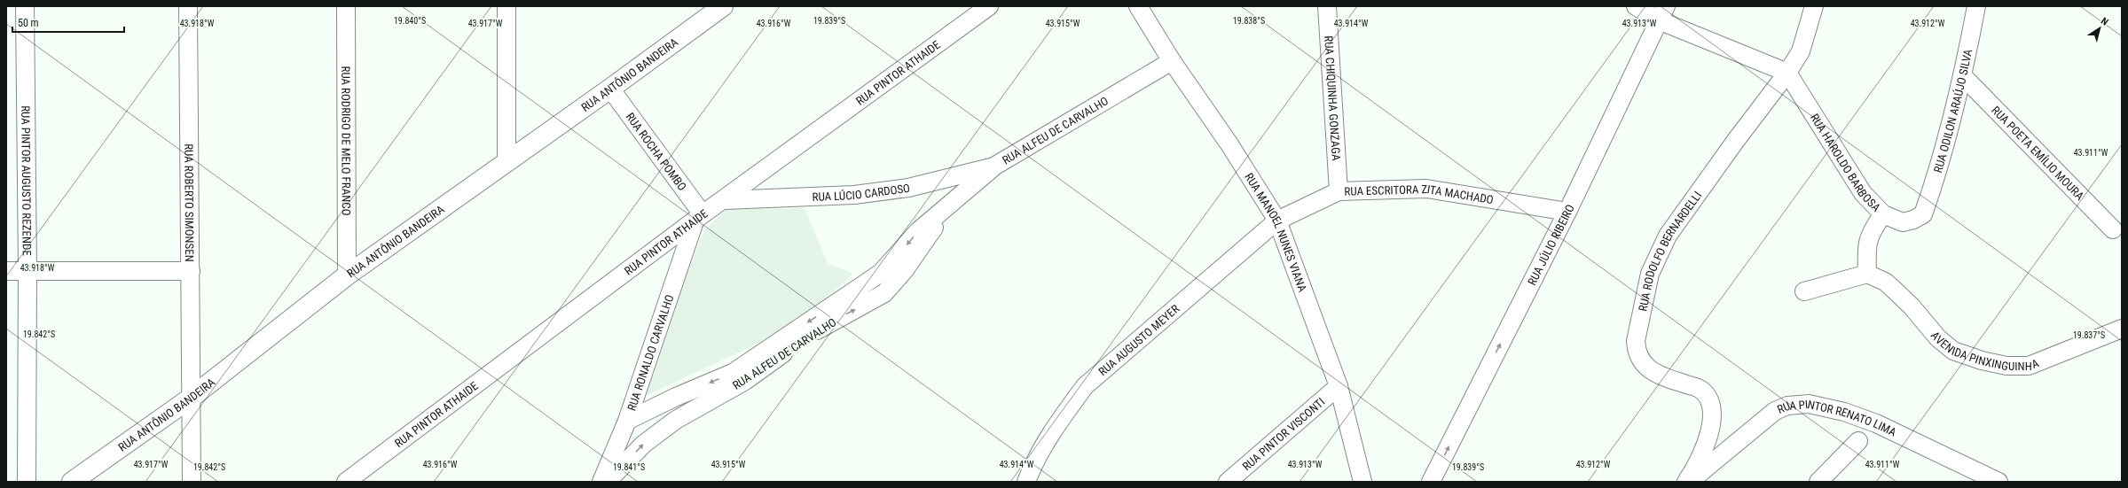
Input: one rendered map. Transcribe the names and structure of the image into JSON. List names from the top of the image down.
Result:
{
  "streets": {
    "street": [
      "RUA PINTOR ATHAIDE",
      "RUA ANTÔNIO BANDEIRA",
      "RUA CHIQUINHA GONZAGA",
      "RUA ODILON ARAÚJO SILVA",
      "RUA ALFEU DE CARVALHO",
      "RUA RODRIGO DE MELO FRANCO",
      "RUA ROCHA POMBO",
      "RUA POETA EMÍLIO MOURA",
      "RUA HAROLDO BARBOSA",
      "RUA PINTOR AUGUSTO REZENDE",
      "RUA LÚCIO CARDOSO",
      "RUA ESCRITORA ZITA MACHADO",
      "RUA ROBERTO SIMONSEN",
      "RUA MANOEL NUNES VIANA",
      "RUA JÚLIO RIBEIRO",
      "RUA RODOLFO BERNARDELLI",
      "RUA AUGUSTO MEYER",
      "AVENIDA PINXINGUINHA",
      "RUA RONALDO CARVALHO",
      "RUA PINTOR RENATO LIMA",
      "RUA PINTOR VISCONTI"
    ]
  },
  "crossings": [
    ["RUA PINTOR ATHAIDE", "RUA ROCHA POMBO"],
    ["RUA PINTOR ATHAIDE", "RUA LÚCIO CARDOSO"],
    ["RUA PINTOR ATHAIDE", "RUA RONALDO CARVALHO"],
    ["RUA ANTÔNIO BANDEIRA", "RUA RODRIGO DE MELO FRANCO"],
    ["RUA ANTÔNIO BANDEIRA", "RUA ROCHA POMBO"],
    ["RUA ANTÔNIO BANDEIRA", "RUA ROBERTO SIMONSEN"],
    ["RUA CHIQUINHA GONZAGA", "RUA ESCRITORA ZITA MACHADO"],
    ["RUA ODILON ARAÚJO SILVA", "RUA POETA EMÍLIO MOURA"],
    ["RUA ODILON ARAÚJO SILVA", "RUA HAROLDO BARBOSA"],
    ["RUA ALFEU DE CARVALHO", "RUA LÚCIO CARDOSO"],
    ["RUA ALFEU DE CARVALHO", "RUA MANOEL NUNES VIANA"],
    ["RUA ALFEU DE CARVALHO", "RUA RONALDO CARVALHO"],
    ["RUA ROCHA POMBO", "RUA RONALDO CARVALHO"],
    ["RUA HAROLDO BARBOSA", "RUA RODOLFO BERNARDELLI"],
    ["RUA ESCRITORA ZITA MACHADO", "RUA MANOEL NUNES VIANA"],
    ["RUA ESCRITORA ZITA MACHADO", "RUA JÚLIO RIBEIRO"],
    ["RUA ESCRITORA ZITA MACHADO", "RUA AUGUSTO MEYER"],
    ["RUA MANOEL NUNES VIANA", "RUA AUGUSTO MEYER"],
    ["RUA MANOEL NUNES VIANA", "RUA PINTOR VISCONTI"]
  ],
  "one_way": ["RUA JÚLIO RIBEIRO"],
  "scale_bar": "50 m",
  "north": "top right",
  "coordinates": [
    "19.840°S",
    "19.839°S",
    "19.838°S",
    "43.918°W",
    "43.917°W",
    "43.916°W",
    "43.915°W",
    "43.914°W",
    "43.913°W",
    "43.912°W",
    "43.911°W",
    "19.842°S",
    "19.837°S",
    "19.841°S"
  ]
}
